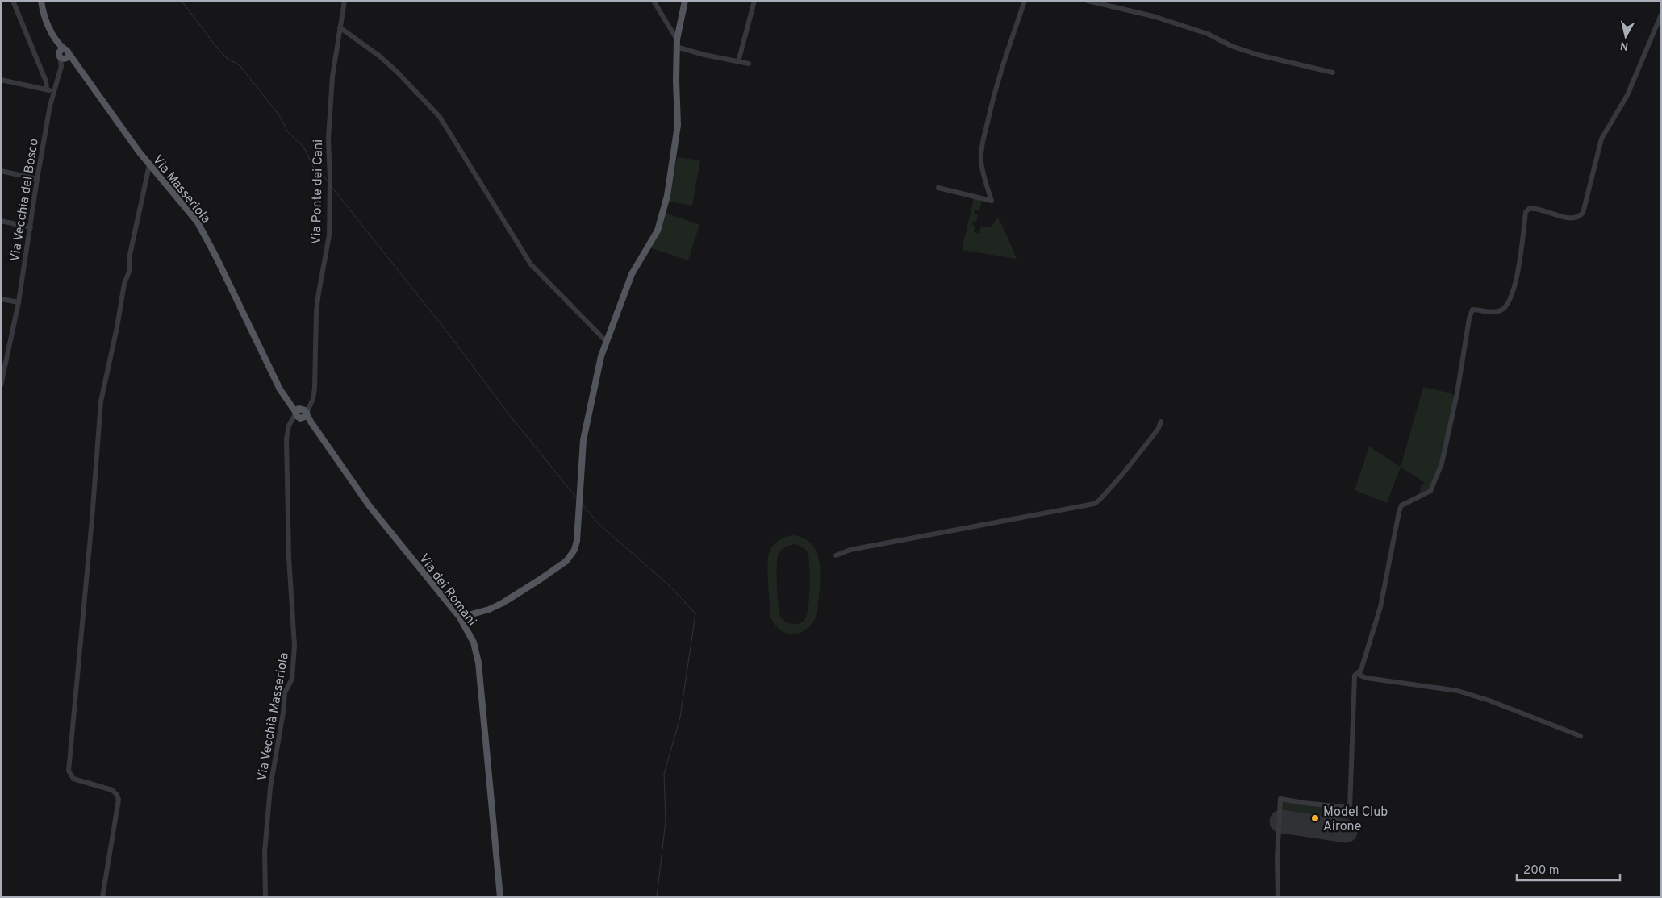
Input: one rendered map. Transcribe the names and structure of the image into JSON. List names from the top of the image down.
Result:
{
  "streets": {
    "main road": ["Via Masseriola", "Via dei Romani"],
    "street": ["Via Ponte dei Cani", "Via Vecchia del Bosco", "Via Vecchià Masseriola"]
  },
  "crossings": [
    ["Via Masseriola", "Via Ponte dei Cani"],
    ["Via Masseriola", "Via Vecchia del Bosco"],
    ["Via Masseriola", "Via dei Romani"],
    ["Via Masseriola", "Via Vecchià Masseriola"],
    ["Via Ponte dei Cani", "Via dei Romani"],
    ["Via Ponte dei Cani", "Via Vecchià Masseriola"],
    ["Via dei Romani", "Via Vecchià Masseriola"]
  ],
  "places": ["Model Club Airone"],
  "scale_bar": "200 m",
  "north": "bottom"
}
